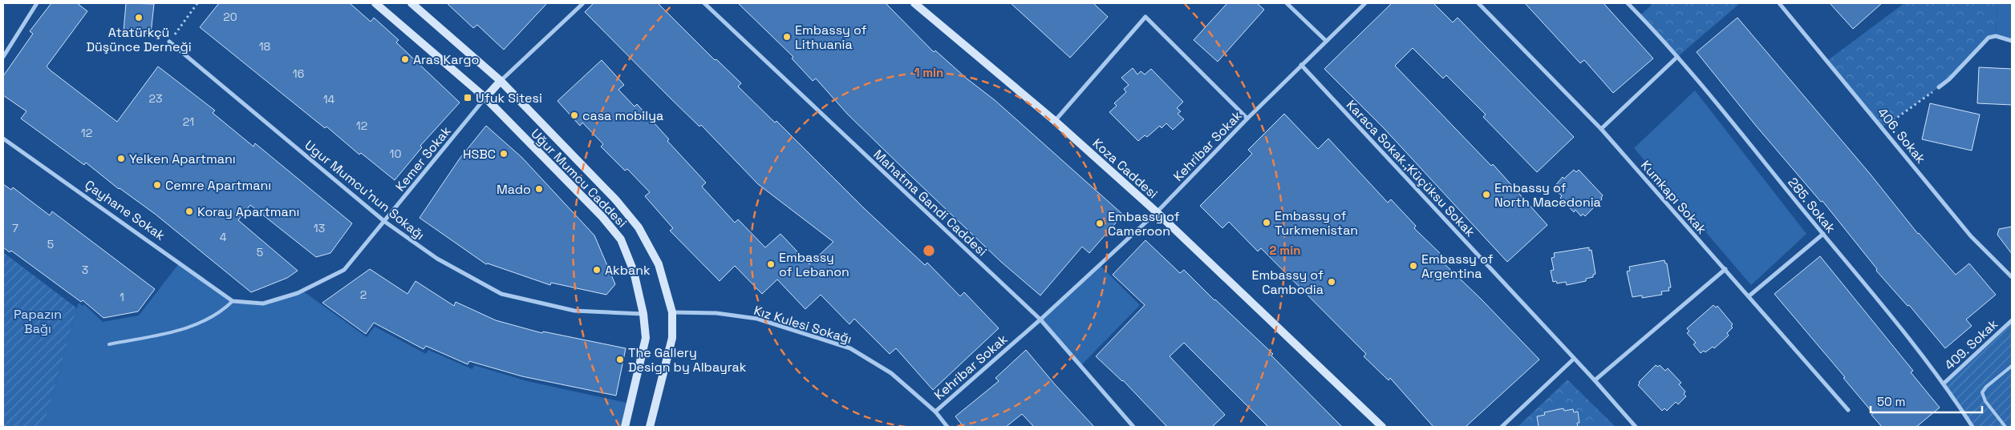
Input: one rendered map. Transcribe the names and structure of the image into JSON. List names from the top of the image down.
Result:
{
  "streets": {
    "main road": ["Koza Caddesi", "Uğur Mumcu Caddesi"],
    "street": [
      "406. Sokak",
      "Kehribar Sokak",
      "Kemer Sokak",
      "Karaca Sokak.;Küçüksu Sokak",
      "Ugur Mumcu'nun Sokağı",
      "Kumkapı Sokak",
      "Mahatma Gandi Caddesi",
      "285. Sokak",
      "Çayhane Sokak",
      "Kız Kulesi Sokağı",
      "409. Sokak"
    ]
  },
  "crossings": [
    ["Kehribar Sokak", "Koza Caddesi"],
    ["Kehribar Sokak", "Karaca Sokak.;Küçüksu Sokak"],
    ["Kehribar Sokak", "Mahatma Gandi Caddesi"],
    ["Kehribar Sokak", "Kız Kulesi Sokağı"],
    ["Kemer Sokak", "Uğur Mumcu Caddesi"],
    ["Kemer Sokak", "Ugur Mumcu'nun Sokağı"],
    ["Kemer Sokak", "Çayhane Sokak"],
    ["Uğur Mumcu Caddesi", "Ugur Mumcu'nun Sokağı"],
    ["Uğur Mumcu Caddesi", "Kız Kulesi Sokağı"],
    ["285. Sokak", "409. Sokak"]
  ],
  "parks": ["Papazın Bağı"],
  "places": {
    "other": [
      "Atatürkçü Düşünce Derneği",
      "Embassy of Lithuania",
      "Aras Kargo",
      "casa mobilya",
      "HSBC",
      "Yelken Apartmanı",
      "Cemre Apartmanı",
      "Mado",
      "Embassy of North Macedonia",
      "Koray Apartmanı",
      "Embassy of Turkmenistan",
      "Embassy of Cameroon",
      "Embassy of Lebanon",
      "Embassy of Argentina",
      "Akbank",
      "Embassy of Cambodia",
      "The Gallery Design by Albayrak"
    ],
    "transit": ["Ufuk Sitesi"]
  },
  "house_numbers": [
    "20",
    "18",
    "16",
    "23",
    "14",
    "21",
    "12",
    "12",
    "10",
    "7",
    "13",
    "4",
    "5",
    "5",
    "3",
    "2",
    "1"
  ],
  "scale_bar": "50 m",
  "rings": ["1 min", "2 min"]
}
